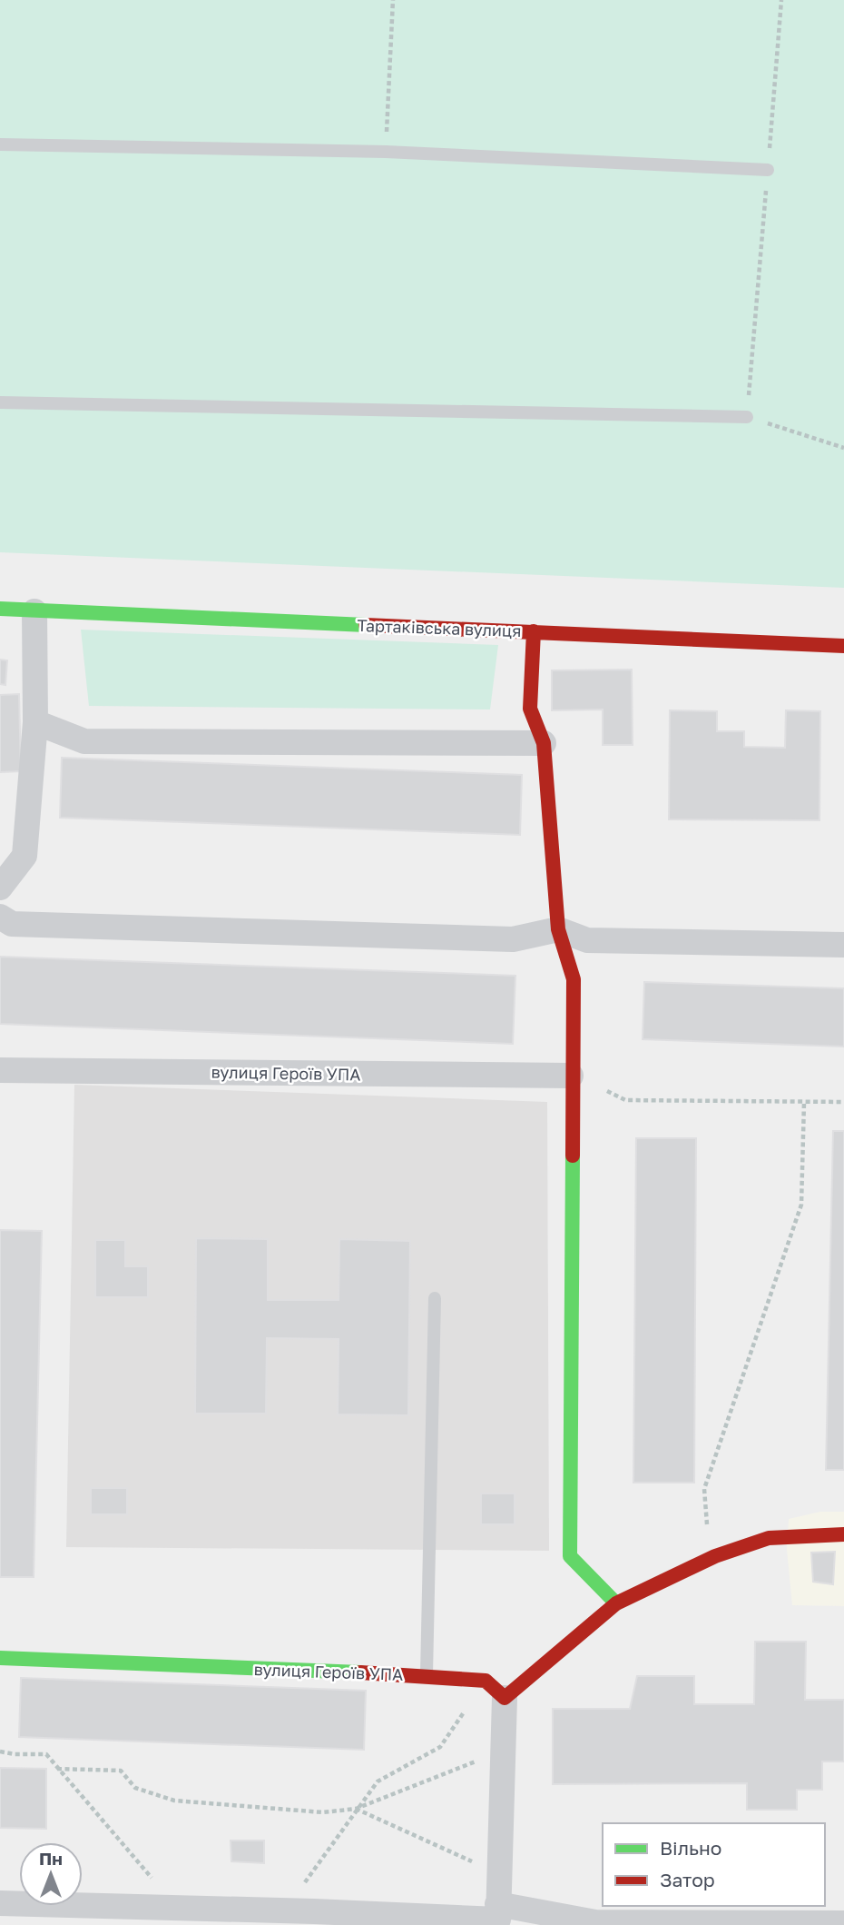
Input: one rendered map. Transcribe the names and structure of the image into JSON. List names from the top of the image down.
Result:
{
  "streets": {
    "street": ["Тартаківська вулиця", "вулиця Героїв УПА"]
  },
  "legend": ["Вільно", "Затор"],
  "north": "top"
}
